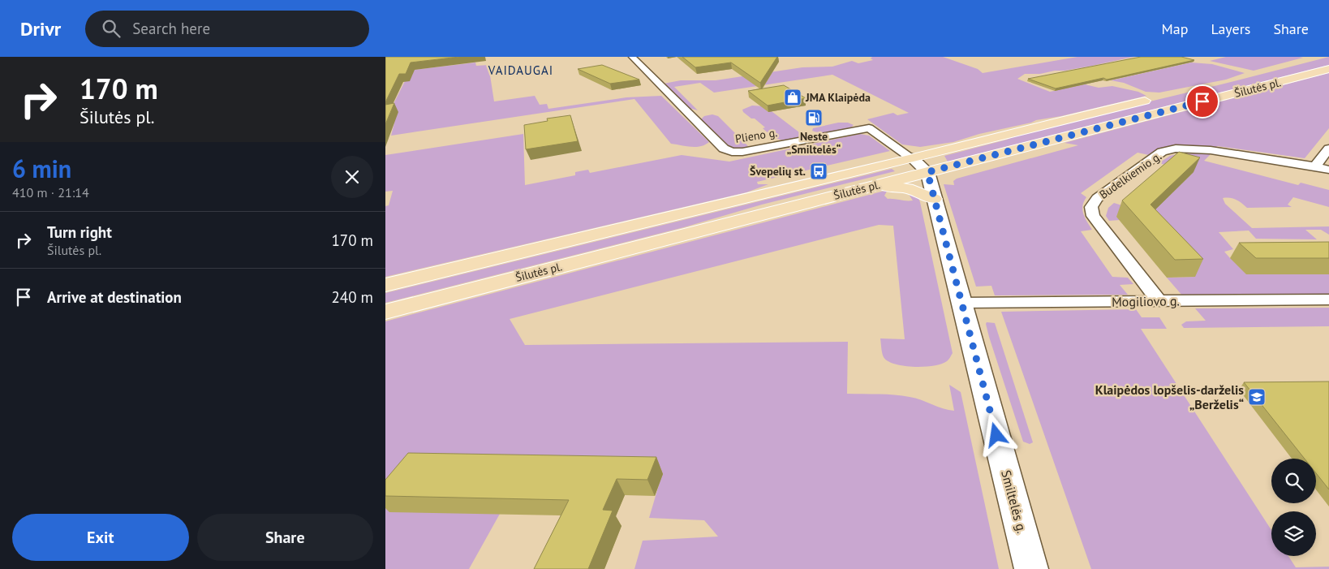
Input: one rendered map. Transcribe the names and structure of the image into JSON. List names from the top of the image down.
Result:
{
  "streets": {
    "main road": ["Šilutės pl."],
    "street": [
      "Plieno g.",
      "Budelkiemio g.",
      "Mogiliovo g.",
      "Smiltelės g."
    ]
  },
  "crossings": [
    ["Šilutės pl.", "Plieno g."],
    ["Šilutės pl.", "Smiltelės g."],
    ["Budelkiemio g.", "Mogiliovo g."],
    ["Mogiliovo g.", "Smiltelės g."]
  ],
  "districts": ["VAIDAUGAI"],
  "places": {
    "shop": ["JMA Klaipėda"],
    "fuel station": ["Neste „Smiltelės“"],
    "bus stop": ["Švepelių st."],
    "school or university": ["Klaipėdos lopšelis-darželis „Berželis“"]
  },
  "page": {
    "header": "Drivr",
    "search": "Search here",
    "nav": ["Map", "Layers", "Share"],
    "turn": ["170 m", "Šilutės pl."],
    "heading": ["6 min", "410 m · 21:14"],
    "list": [
      {
        "name": "Turn right",
        "note": "Šilutės pl.",
        "value": "170 m"
      },
      {
        "name": "Arrive at destination",
        "value": "240 m"
      }
    ],
    "buttons": ["Exit", "Share"]
  }
}
